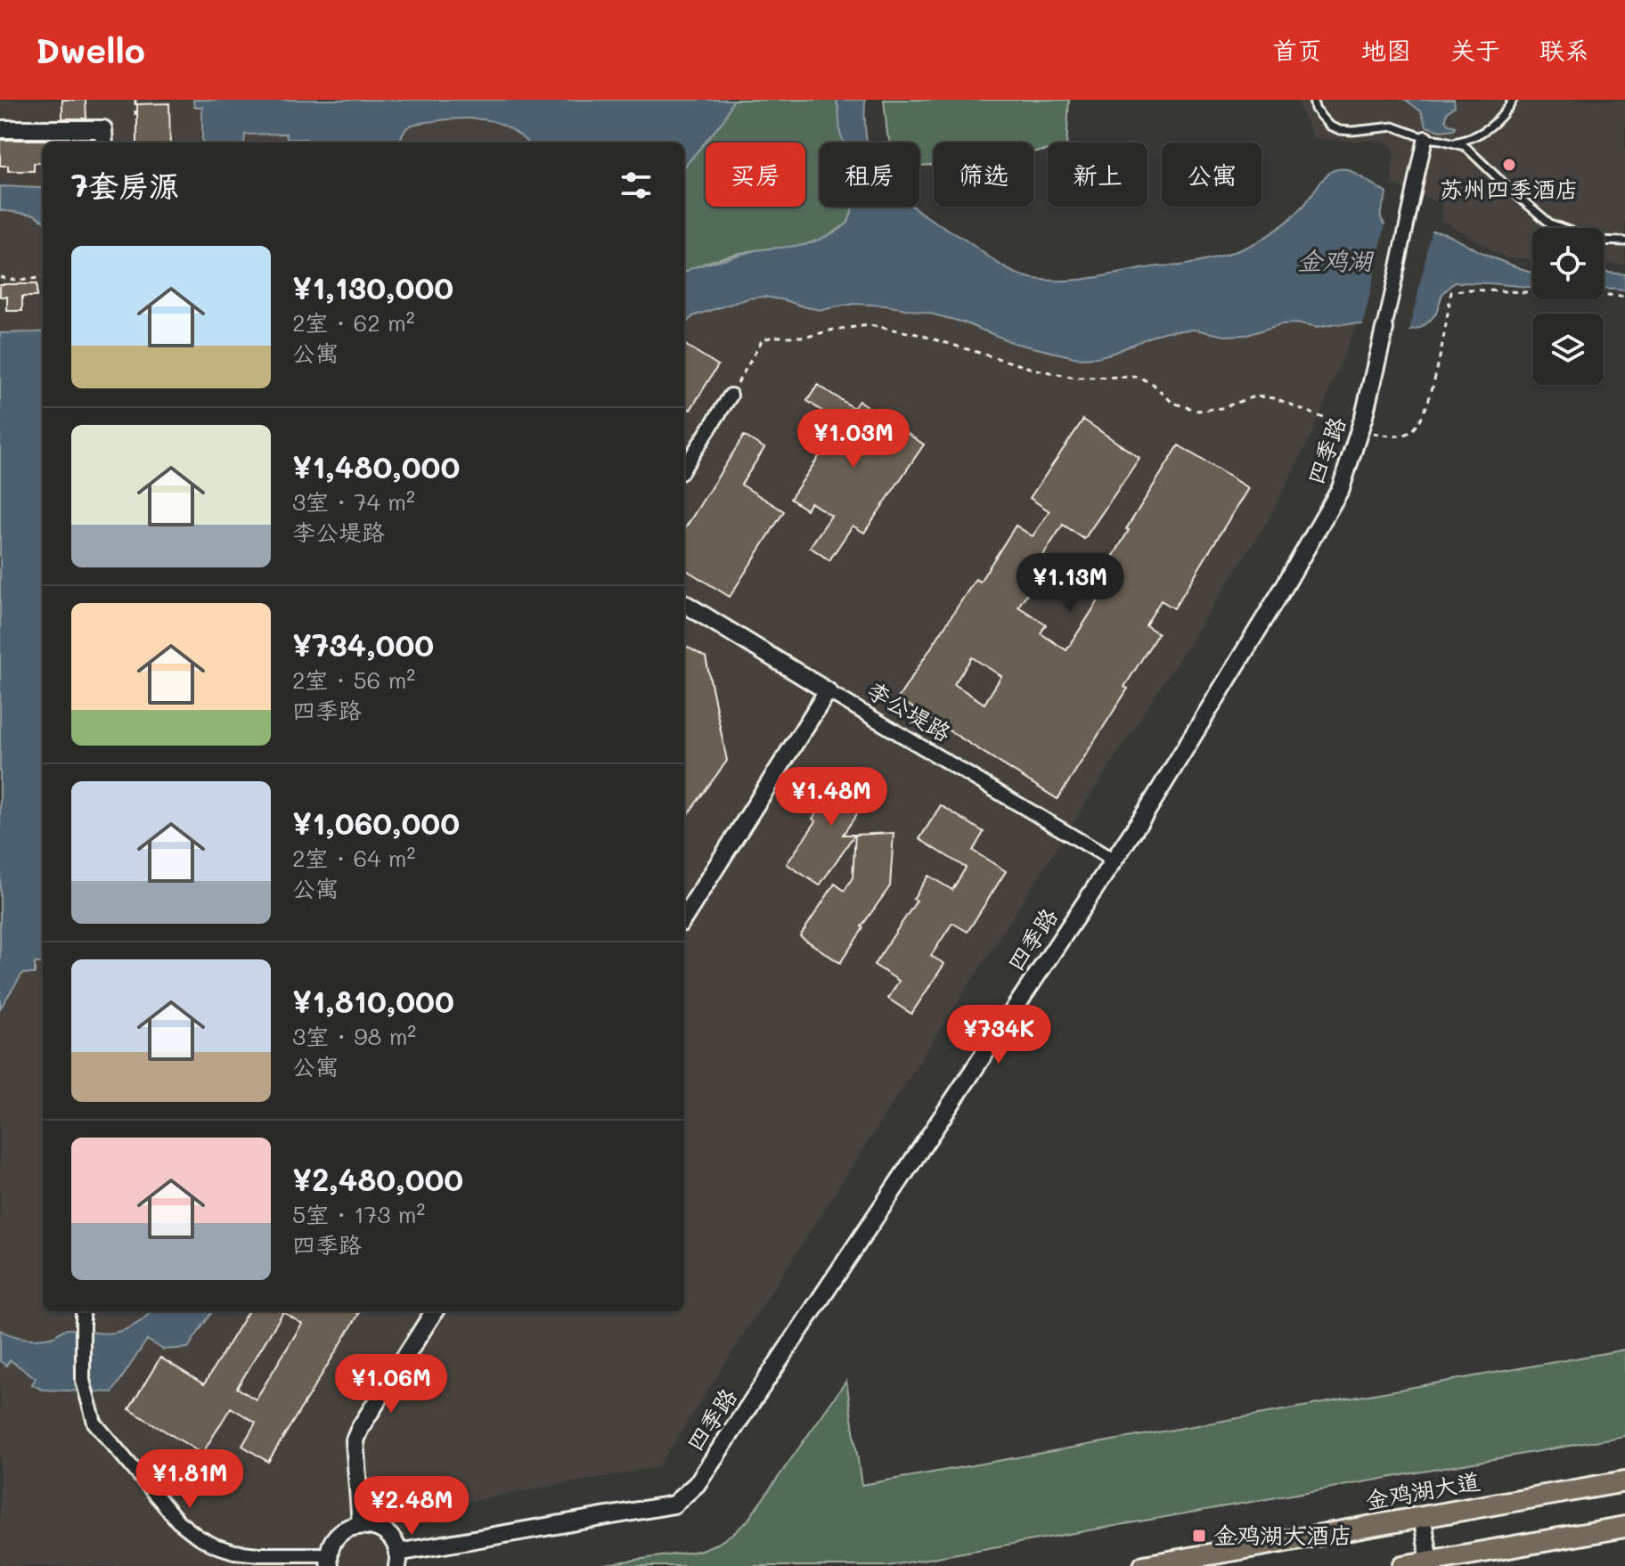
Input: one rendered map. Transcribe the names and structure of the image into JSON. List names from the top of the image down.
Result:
{
  "streets": {
    "main road": ["金鸡湖大道"],
    "street": ["四季路", "李公堤路"]
  },
  "crossings": [
    ["四季路", "李公堤路"]
  ],
  "water": ["金鸡湖"],
  "places": {
    "other": ["苏州四季酒店"],
    "transit": ["金鸡湖大酒店"]
  },
  "page": {
    "header": "Dwello",
    "nav": [
      "首页",
      "地图",
      "关于",
      "联系"
    ],
    "chip": [
      "买房",
      "租房",
      "筛选",
      "新上",
      "公寓"
    ],
    "heading": "7套房源",
    "list": [
      {
        "name": "¥1,130,000",
        "note": "2室 · 62 m² · 公寓"
      },
      {
        "name": "¥1,480,000",
        "note": "3室 · 74 m² · 李公堤路"
      },
      {
        "name": "¥734,000",
        "note": "2室 · 56 m² · 四季路"
      },
      {
        "name": "¥1,060,000",
        "note": "2室 · 64 m² · 公寓"
      },
      {
        "name": "¥1,810,000",
        "note": "3室 · 98 m² · 公寓"
      },
      {
        "name": "¥2,480,000",
        "note": "5室 · 173 m² · 四季路"
      }
    ],
    "price": [
      "¥1.03M",
      "¥1.13M",
      "¥1.48M",
      "¥734K",
      "¥1.06M",
      "¥1.81M",
      "¥2.48M"
    ]
  }
}
